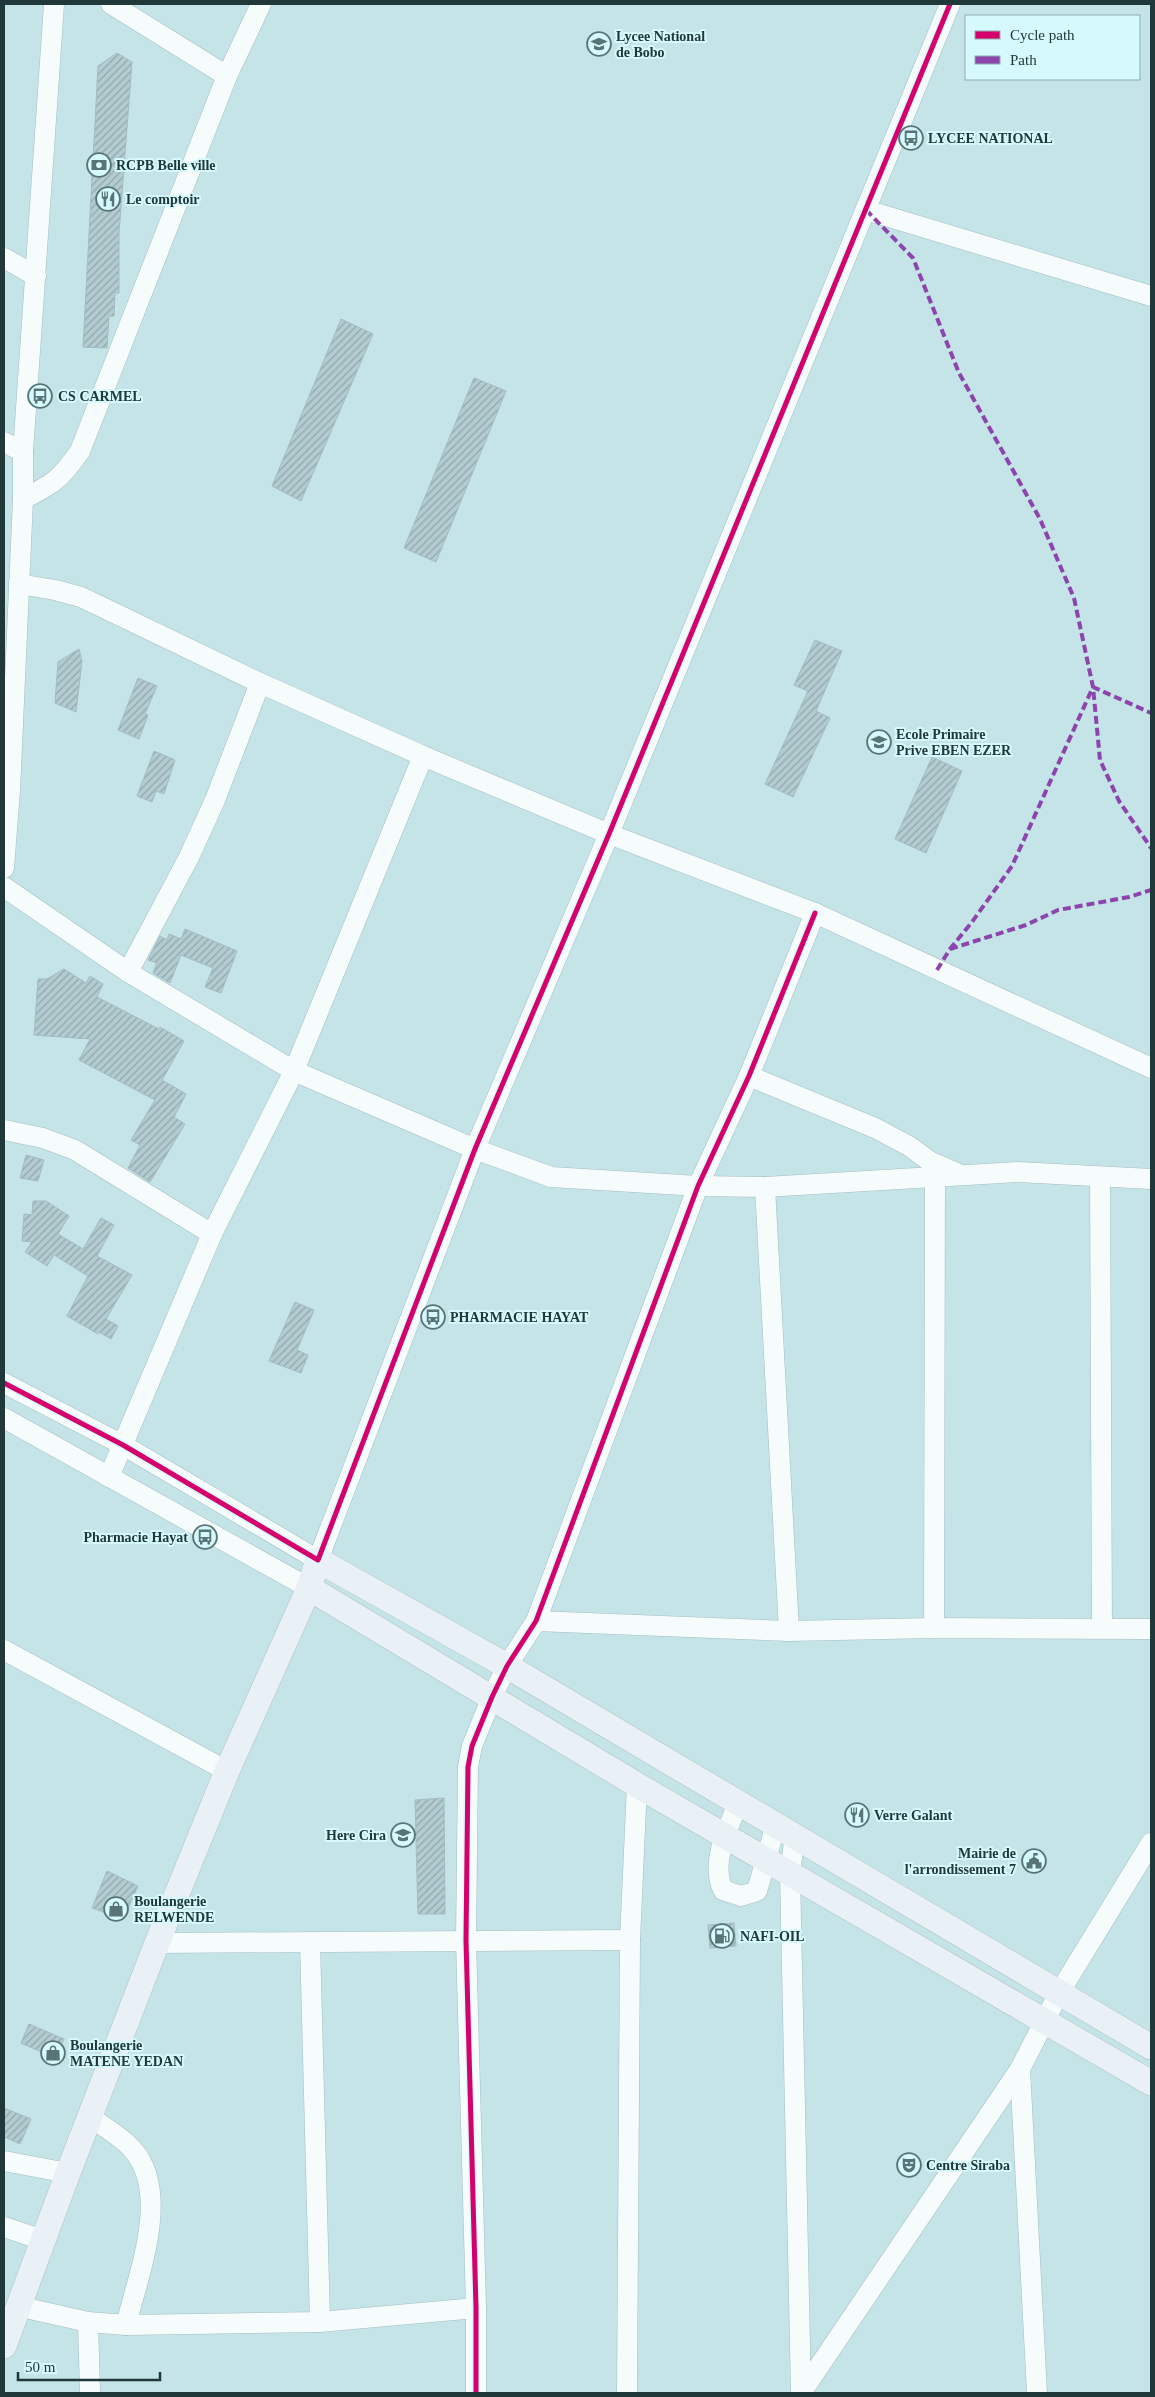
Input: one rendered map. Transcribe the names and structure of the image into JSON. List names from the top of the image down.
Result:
{
  "places": {
    "school or university": ["Lycee National de Bobo", "Ecole Primaire Prive EBEN EZER", "Here Cira"],
    "bus stop": [
      "LYCEE NATIONAL",
      "CS CARMEL",
      "PHARMACIE HAYAT",
      "Pharmacie Hayat"
    ],
    "bank": ["RCPB Belle ville"],
    "restaurant": ["Le comptoir", "Verre Galant"],
    "public building": ["Mairie de l'arrondissement 7"],
    "shop": ["Boulangerie RELWENDE", "Boulangerie MATENE YEDAN"],
    "fuel station": ["NAFI-OIL"],
    "theatre": ["Centre Siraba"]
  },
  "legend": ["Cycle path", "Path"],
  "scale_bar": "50 m"
}
